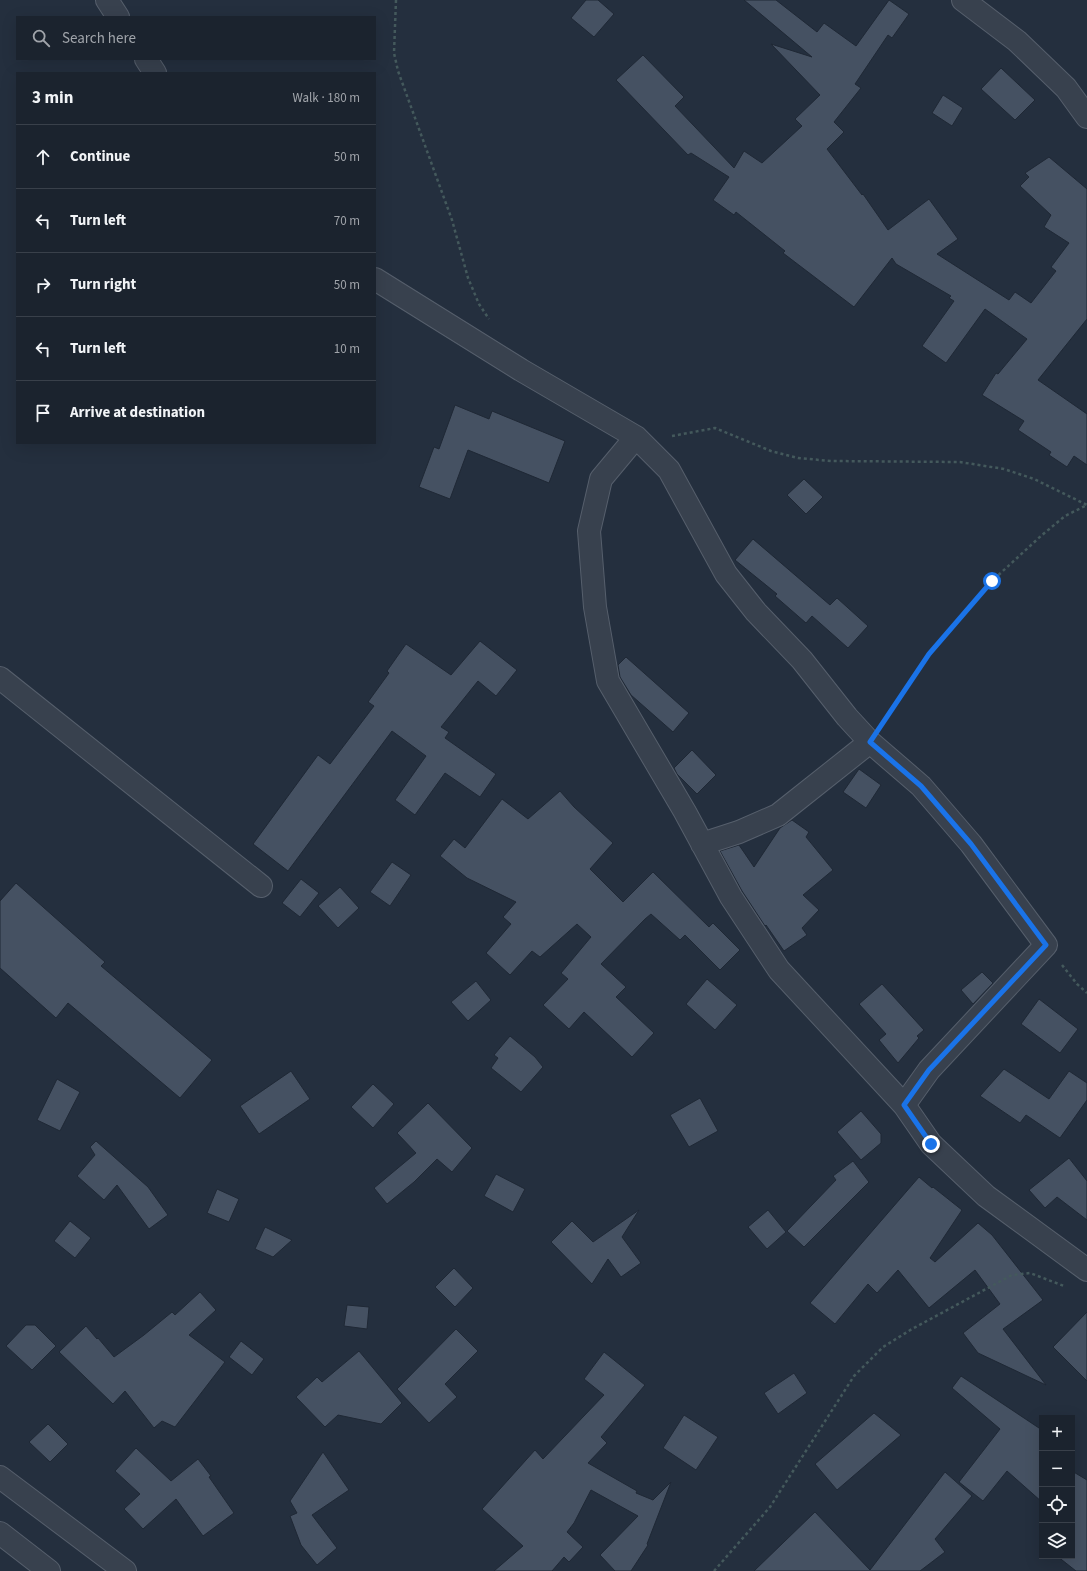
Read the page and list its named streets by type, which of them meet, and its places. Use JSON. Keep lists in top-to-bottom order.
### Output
{
  "page": {
    "search": "Search here",
    "heading": ["3 min", "Walk · 180 m"],
    "list": [
      ["Continue", "50 m"],
      ["Turn left", "70 m"],
      ["Turn right", "50 m"],
      ["Turn left", "10 m"],
      "Arrive at destination"
    ],
    "map_buttons": ["+", "−"]
  }
}
